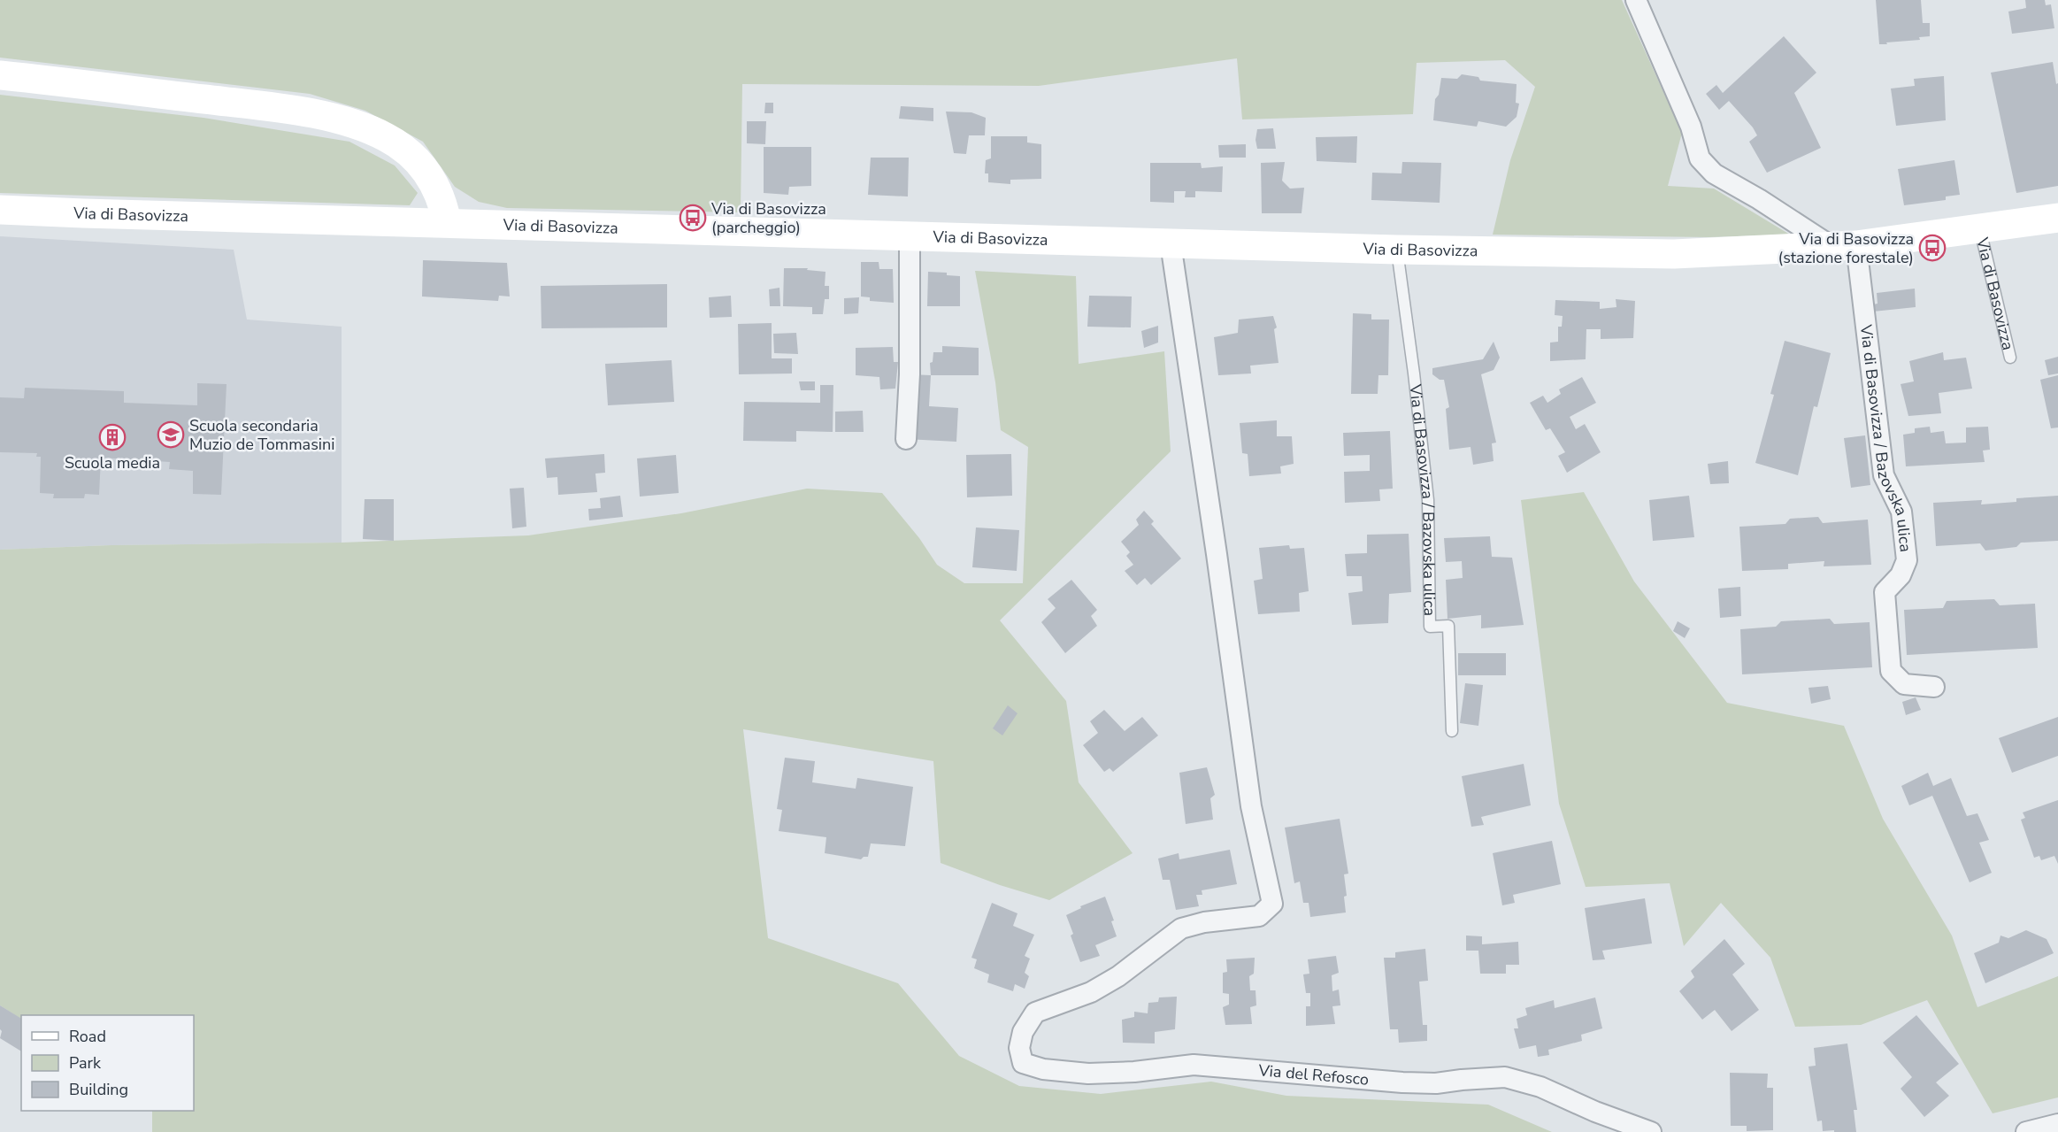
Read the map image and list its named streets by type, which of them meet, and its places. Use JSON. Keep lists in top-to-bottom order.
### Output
{
  "streets": {
    "main road": ["Via di Basovizza"],
    "street": ["Via di Basovizza / Bazovska ulica", "Via del Refosco"]
  },
  "crossings": [
    ["Via di Basovizza", "Via di Basovizza / Bazovska ulica"],
    ["Via di Basovizza", "Via del Refosco"]
  ],
  "places": {
    "bus stop": ["Via di Basovizza (parcheggio)", "Via di Basovizza (stazione forestale)"],
    "school or university": ["Scuola secondaria Muzio de Tommasini"],
    "building": ["Scuola media"]
  },
  "legend": ["Road", "Park", "Building"]
}
